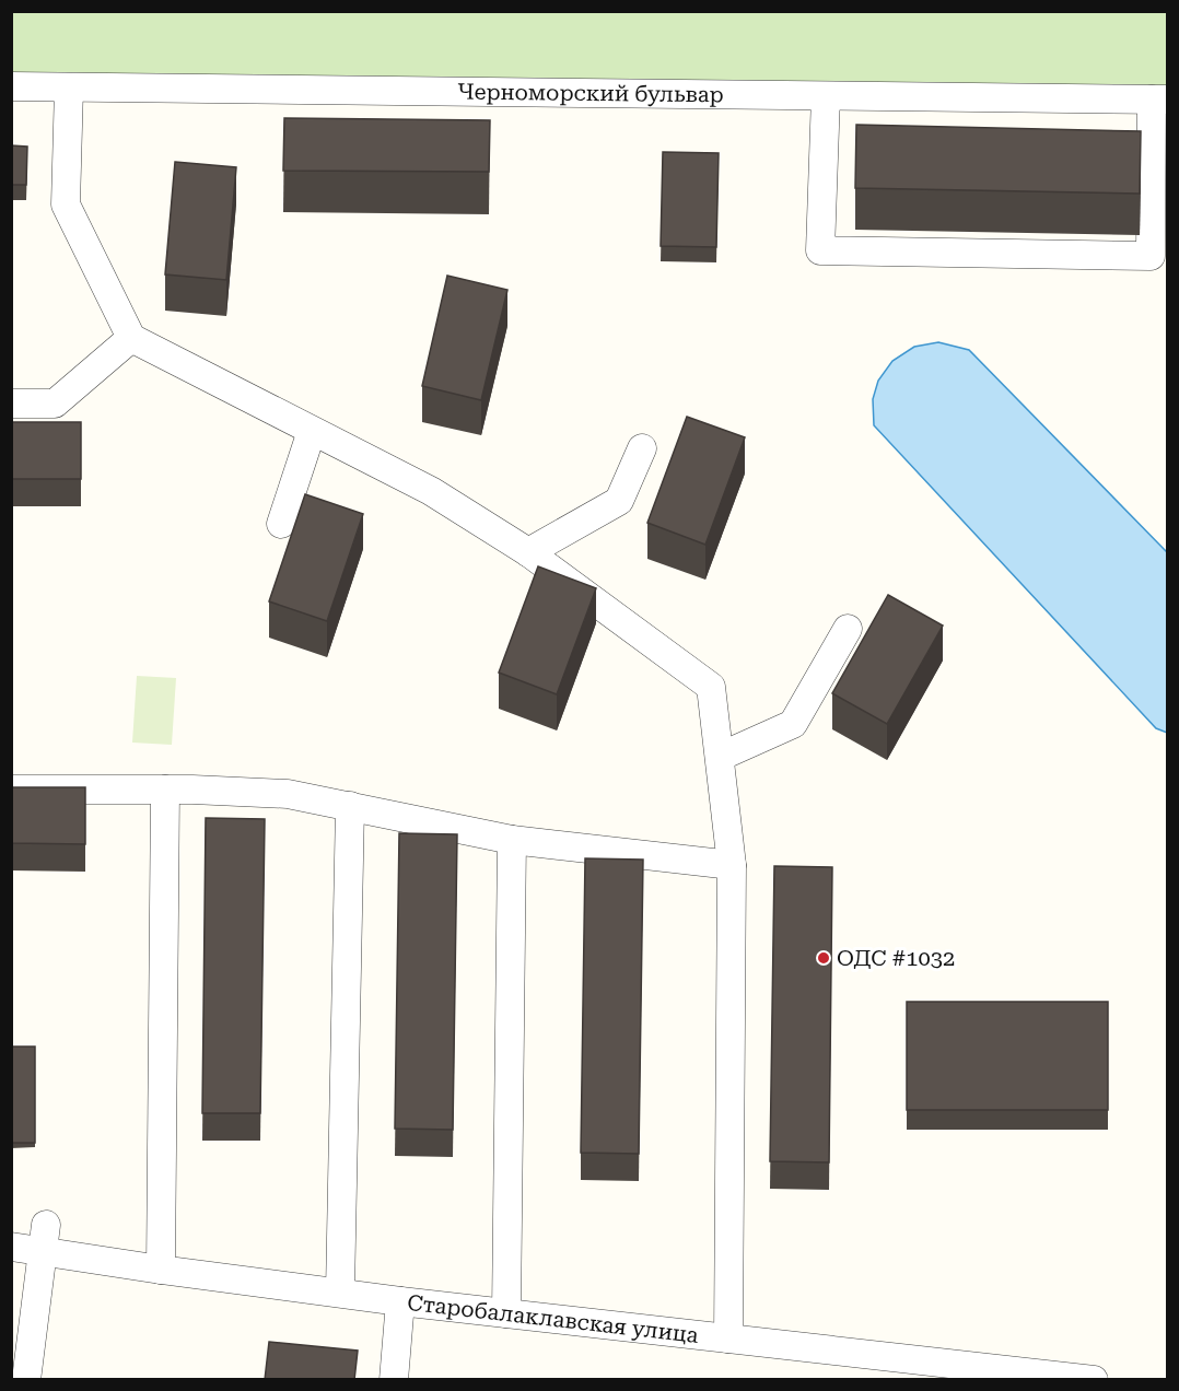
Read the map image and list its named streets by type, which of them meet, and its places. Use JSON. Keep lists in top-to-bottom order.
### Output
{
  "streets": {
    "street": ["Черноморский бульвар", "Старобалаклавская улица"]
  },
  "places": ["ОДС #1032"]
}
